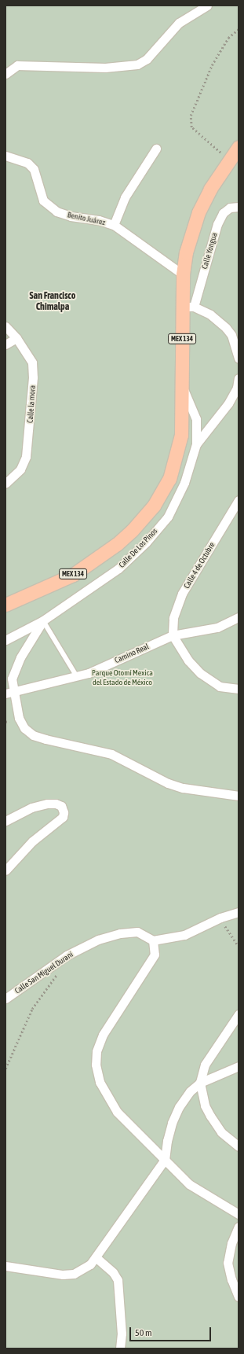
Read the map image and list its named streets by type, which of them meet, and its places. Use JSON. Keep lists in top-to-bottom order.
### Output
{
  "streets": {
    "main road": ["MEX 134"],
    "street": [
      "Benito Juárez",
      "Calle Yongua",
      "Calle la mora",
      "Calle De Los Pinos",
      "Calle 4 de Octubre",
      "Camino Real",
      "Calle San Miguel Durani"
    ]
  },
  "crossings": [
    ["Benito Juárez", "MEX 134"],
    ["Calle Yongua", "MEX 134"],
    ["MEX 134", "Calle De Los Pinos"],
    ["Calle 4 de Octubre", "Camino Real"]
  ],
  "districts": ["San Francisco Chimalpa"],
  "parks": ["Parque Otomí Mexica del Estado de México"],
  "scale_bar": "50 m"
}
